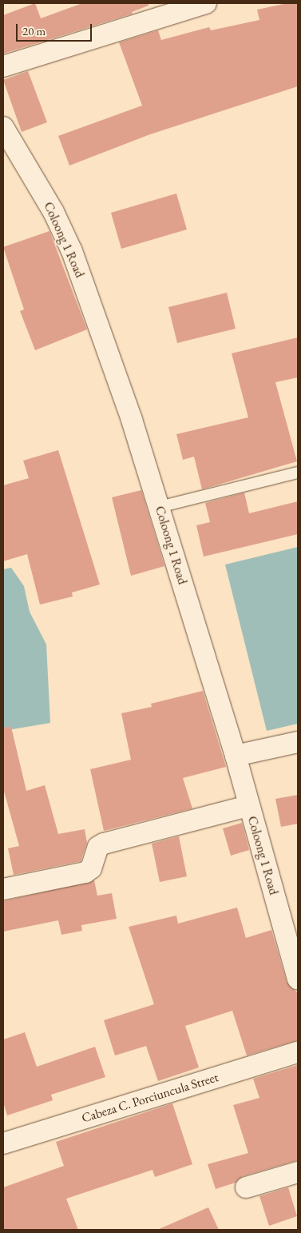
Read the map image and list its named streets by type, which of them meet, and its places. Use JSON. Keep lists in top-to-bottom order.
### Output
{
  "streets": {
    "street": ["Coloong 1 Road", "Cabeza C. Porciuncula Street"]
  },
  "scale_bar": "20 m"
}
